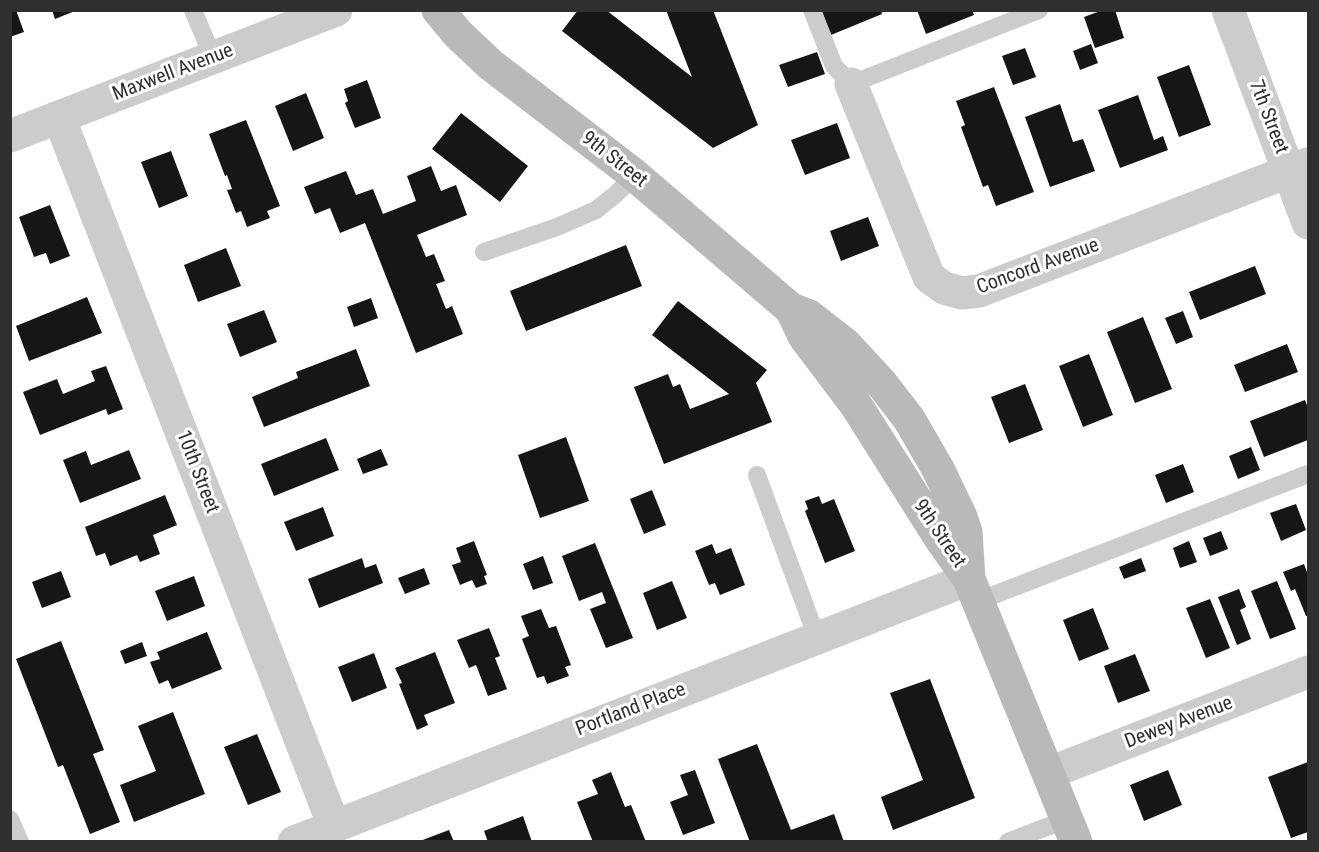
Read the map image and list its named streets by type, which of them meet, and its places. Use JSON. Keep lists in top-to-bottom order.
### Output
{
  "streets": {
    "street": [
      "Maxwell Avenue",
      "7th Street",
      "9th Street",
      "Concord Avenue",
      "10th Street",
      "Portland Place",
      "Dewey Avenue"
    ]
  },
  "crossings": [
    ["Maxwell Avenue", "10th Street"],
    ["7th Street", "Concord Avenue"],
    ["9th Street", "Portland Place"],
    ["9th Street", "Dewey Avenue"],
    ["10th Street", "Portland Place"]
  ]
}
